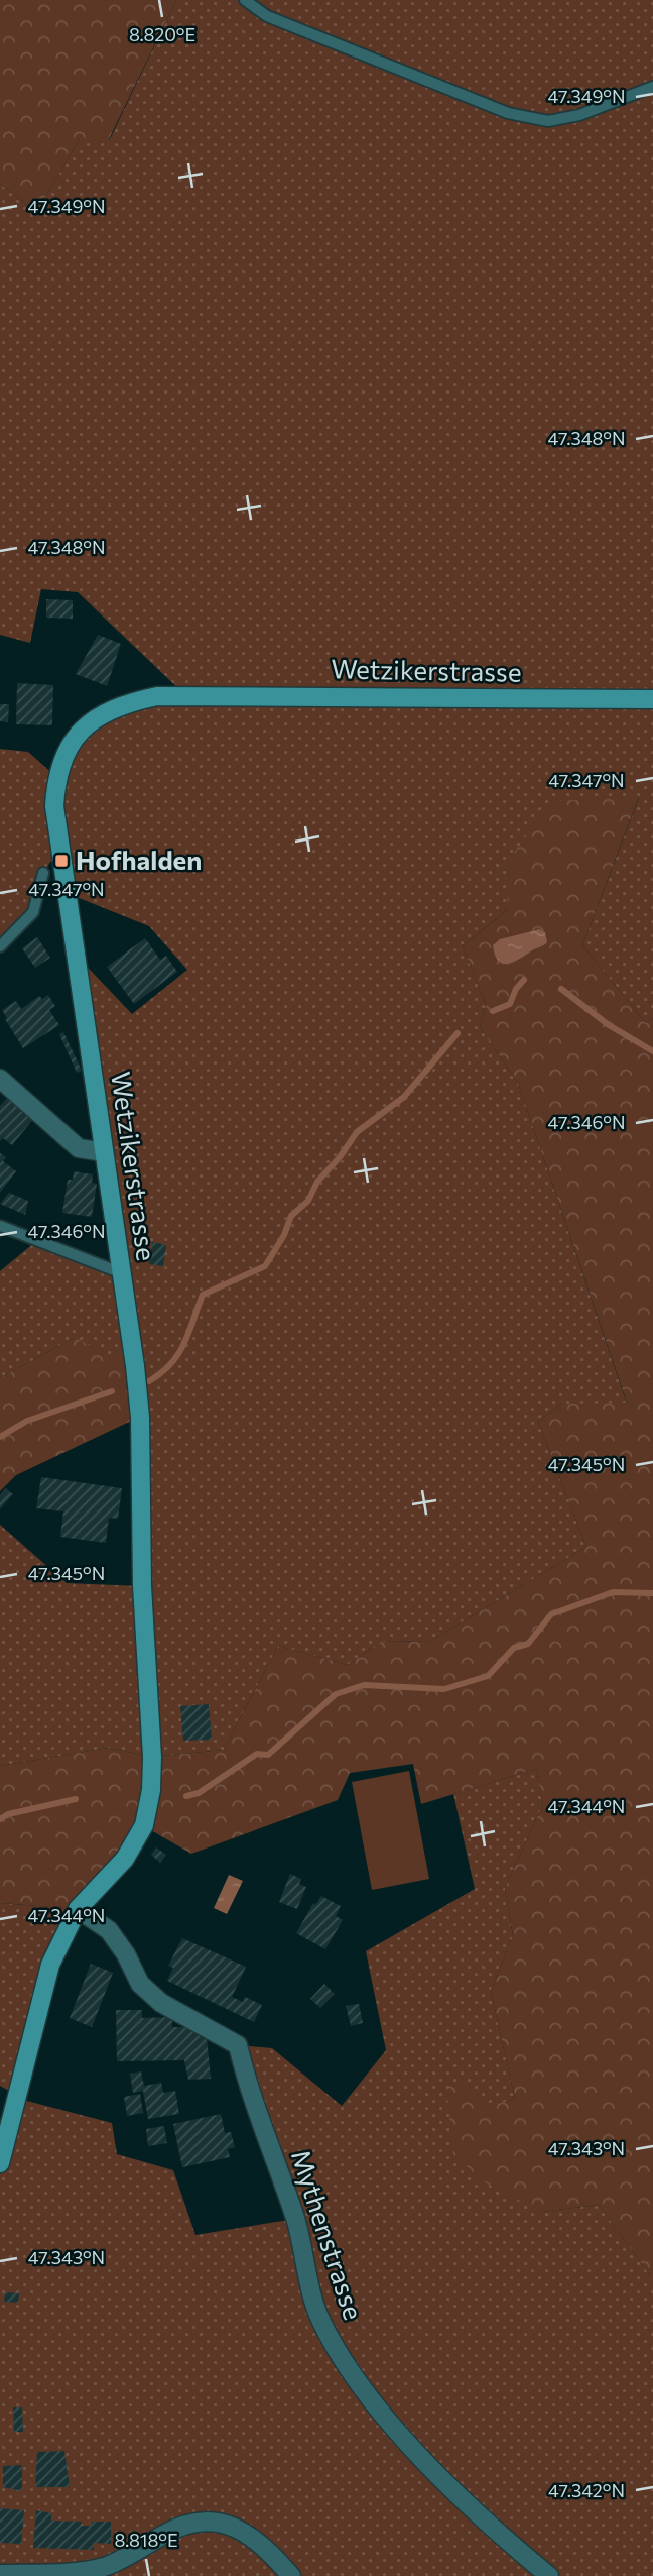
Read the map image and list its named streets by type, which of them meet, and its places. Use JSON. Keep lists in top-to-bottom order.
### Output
{
  "streets": {
    "street": ["Wetzikerstrasse", "Mythenstrasse"]
  },
  "crossings": [
    ["Wetzikerstrasse", "Mythenstrasse"]
  ],
  "places": {
    "transit": ["Hofhalden"]
  },
  "coordinates": [
    "8.820°E",
    "47.349°N",
    "47.348°N",
    "47.347°N",
    "47.346°N",
    "47.345°N",
    "47.344°N",
    "47.343°N",
    "47.342°N",
    "8.818°E"
  ]
}
